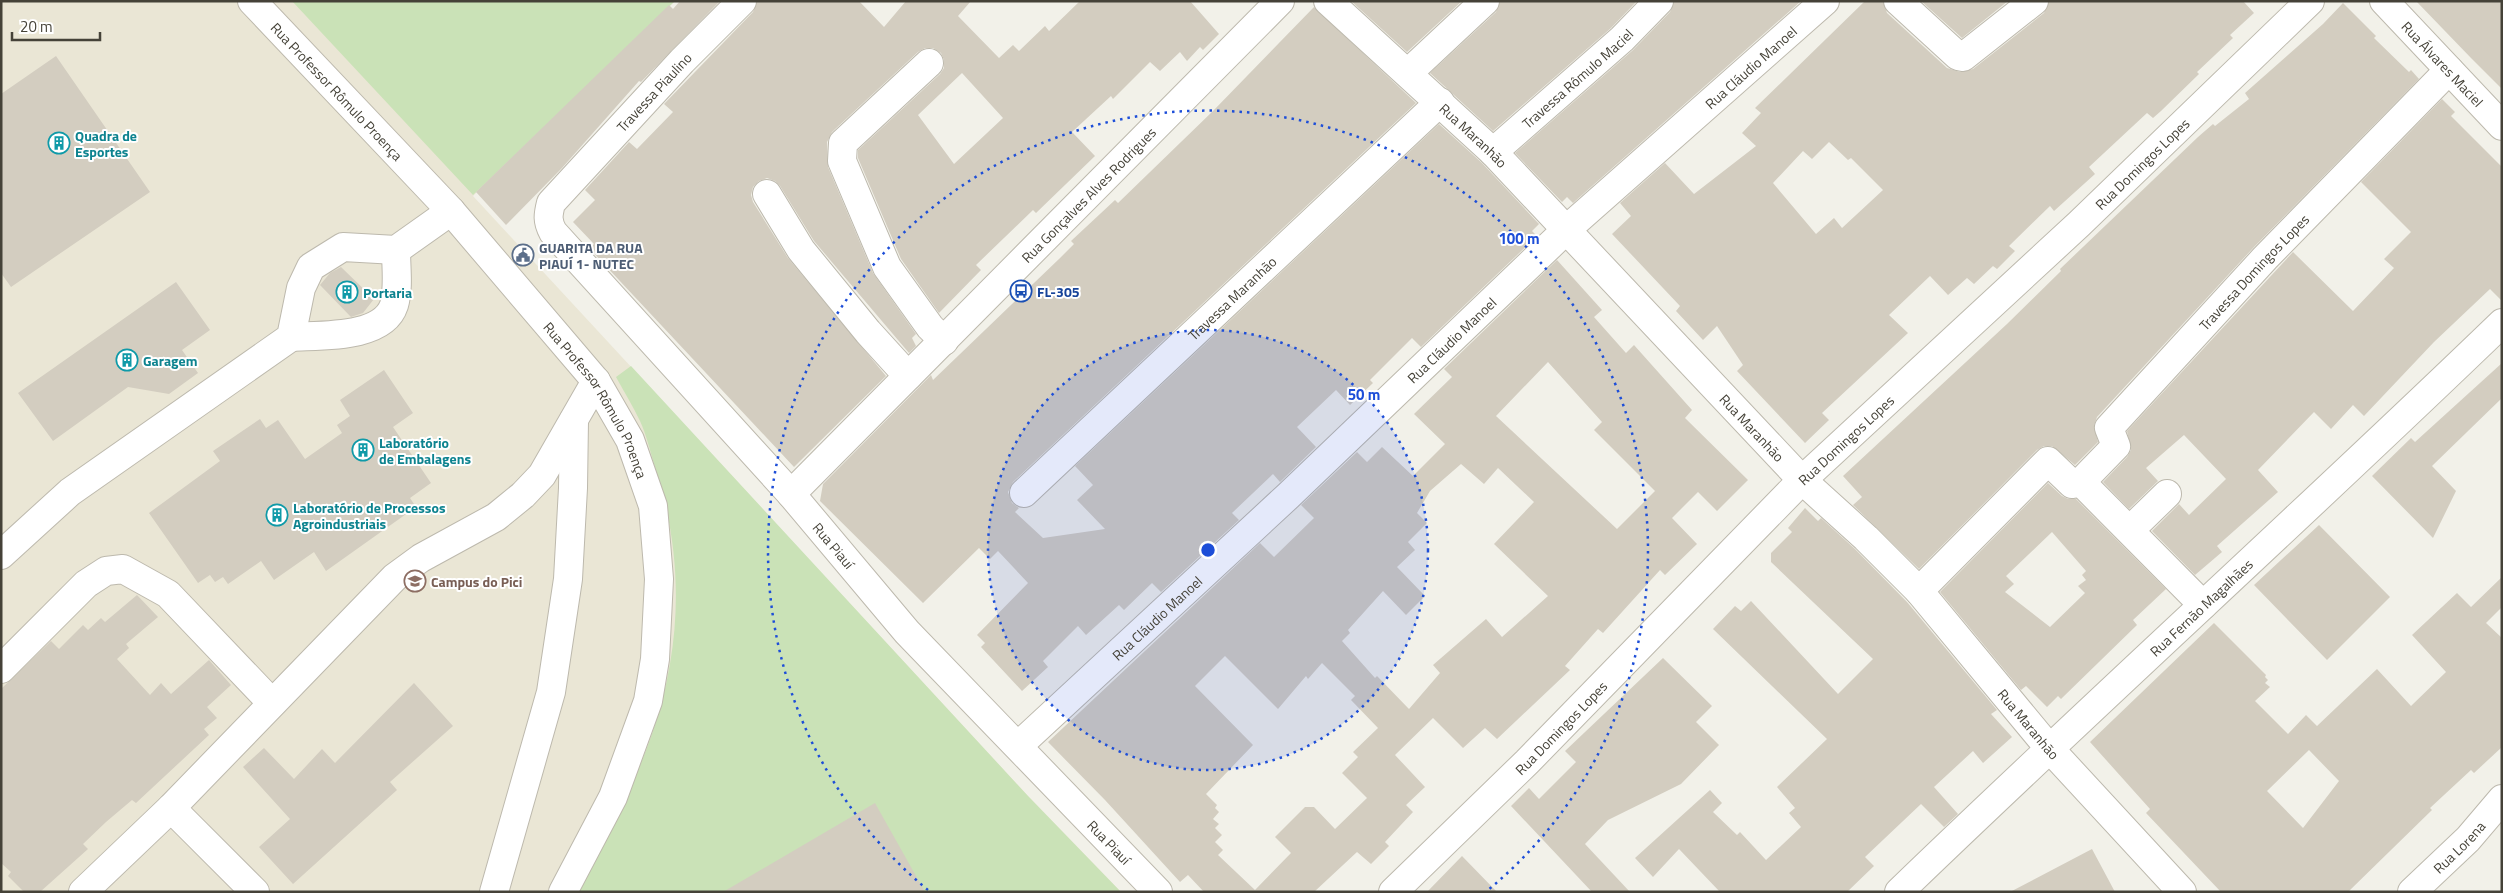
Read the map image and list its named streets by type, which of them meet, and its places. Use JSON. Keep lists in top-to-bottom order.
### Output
{
  "streets": {
    "street": [
      "Rua Álvares Maciel",
      "Rua Cláudio Manoel",
      "Travessa Rômulo Maciel",
      "Rua Professor Rômulo Proença",
      "Travessa Piaulino",
      "Rua Maranhão",
      "Rua Domingos Lopes",
      "Rua Gonçalves Alves Rodrigues",
      "Travessa Domingos Lopes",
      "Travessa Maranhão",
      "Rua Piauí",
      "Rua Fernão Magalhães",
      "Rua Lorena"
    ]
  },
  "crossings": [
    ["Rua Álvares Maciel", "Travessa Domingos Lopes"],
    ["Rua Cláudio Manoel", "Rua Maranhão"],
    ["Rua Cláudio Manoel", "Rua Piauí"],
    ["Travessa Rômulo Maciel", "Rua Maranhão"],
    ["Travessa Piaulino", "Rua Piauí"],
    ["Rua Maranhão", "Rua Domingos Lopes"],
    ["Rua Maranhão", "Travessa Maranhão"],
    ["Rua Maranhão", "Rua Fernão Magalhães"],
    ["Rua Gonçalves Alves Rodrigues", "Rua Piauí"]
  ],
  "places": {
    "building": [
      "Quadra de Esportes",
      "Portaria",
      "Garagem",
      "Laboratório de Embalagens",
      "Laboratório de Processos Agroindustriais"
    ],
    "public building": ["GUARITA DA RUA PIAUÍ 1- NUTEC"],
    "bus stop": ["FL-305"],
    "school or university": ["Campus do Pici"]
  },
  "scale_bar": "20 m",
  "rings": ["100 m", "50 m"]
}
